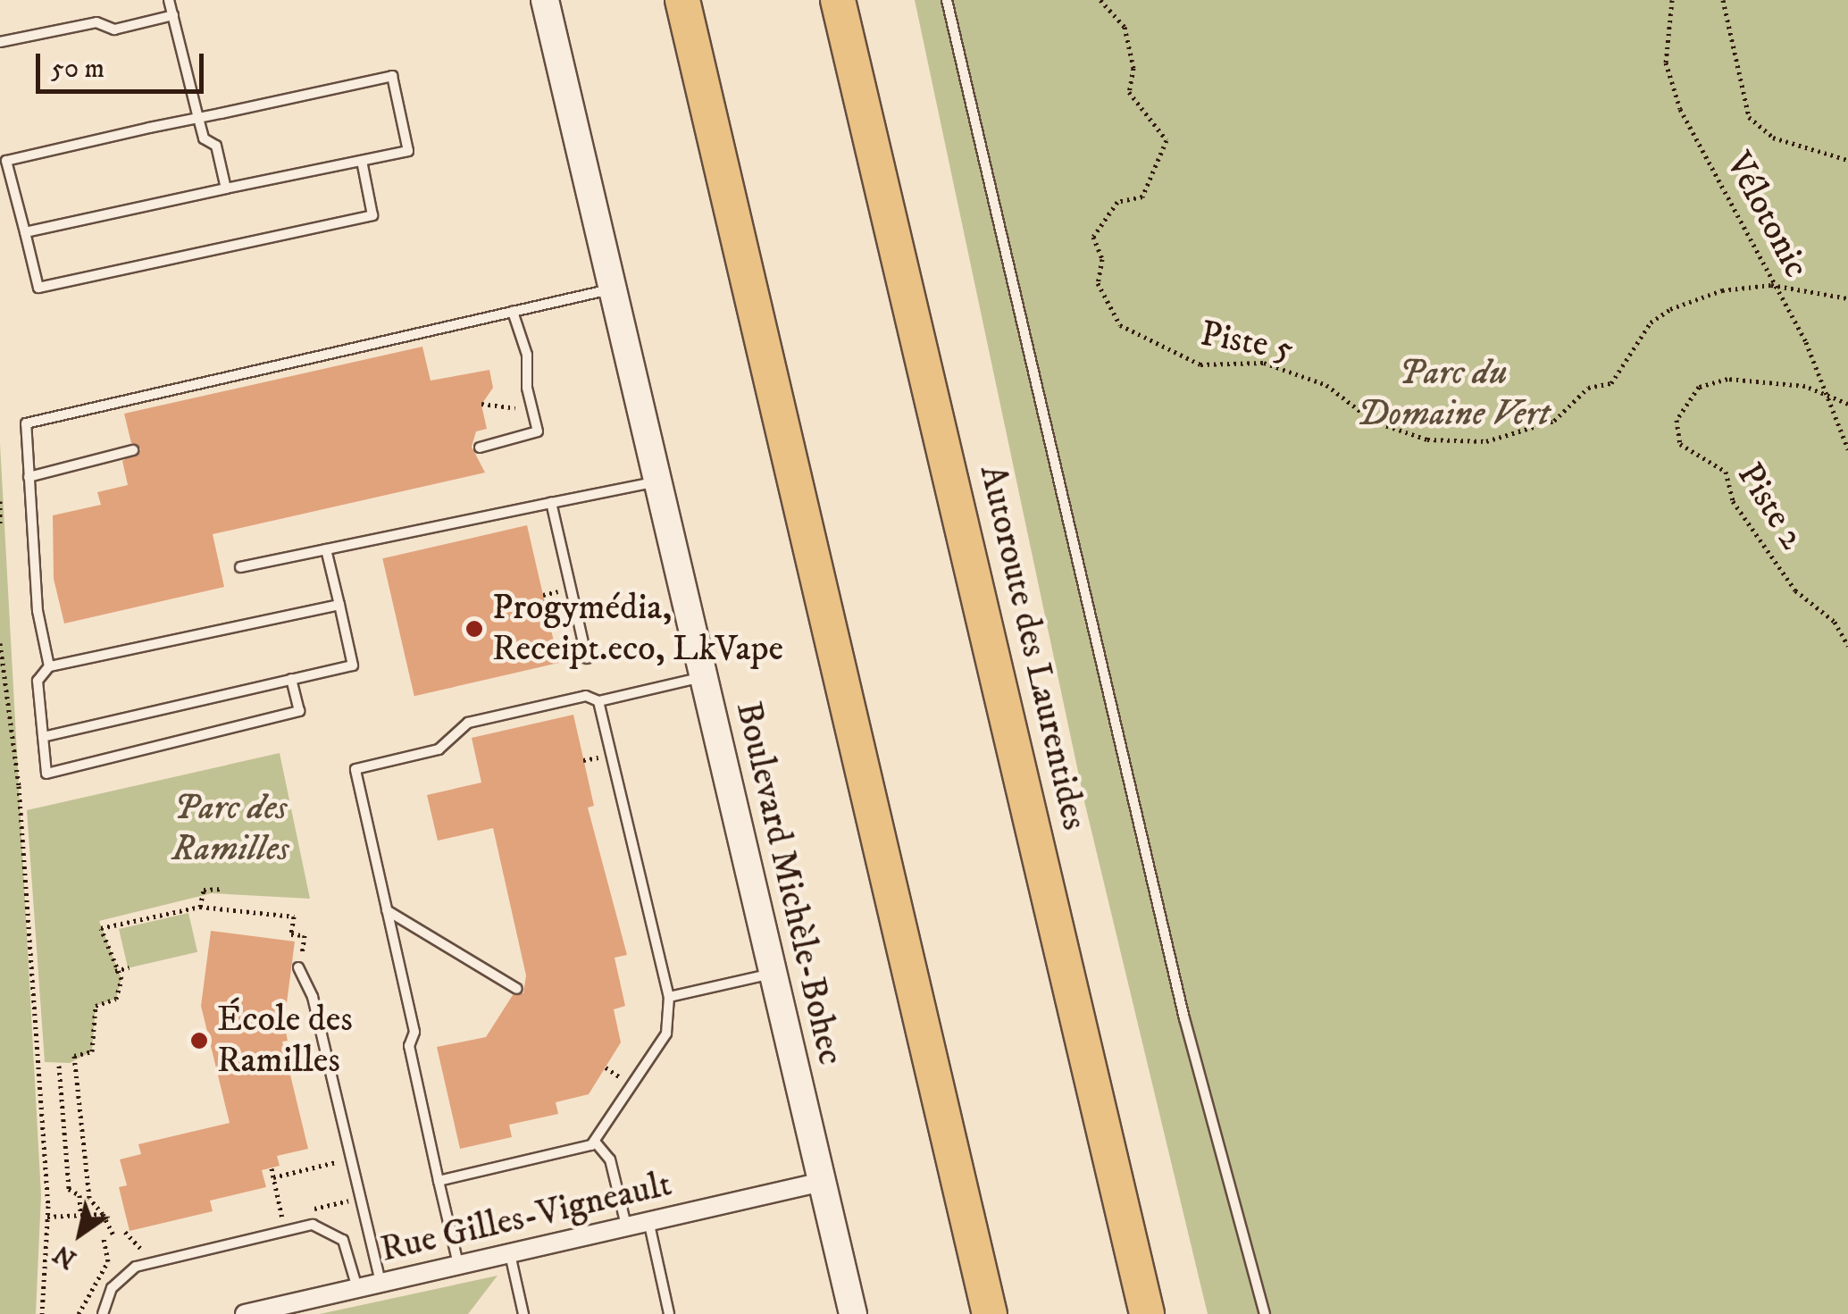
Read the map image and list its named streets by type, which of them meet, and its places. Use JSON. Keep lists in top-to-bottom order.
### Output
{
  "streets": {
    "highway": ["Autoroute des Laurentides"],
    "street": ["Boulevard Michèle-Bohec", "Rue Gilles-Vigneault"],
    "path": ["Vélotonic", "Piste 5", "Piste 2"]
  },
  "crossings": [
    ["Vélotonic", "Piste 5"],
    ["Vélotonic", "Piste 2"],
    ["Boulevard Michèle-Bohec", "Rue Gilles-Vigneault"]
  ],
  "parks": ["Parc du Domaine Vert", "Parc des Ramilles"],
  "places": ["Progymédia, Receipt.eco, LkVape", "École des Ramilles"],
  "scale_bar": "50 m",
  "north": "bottom left"
}
